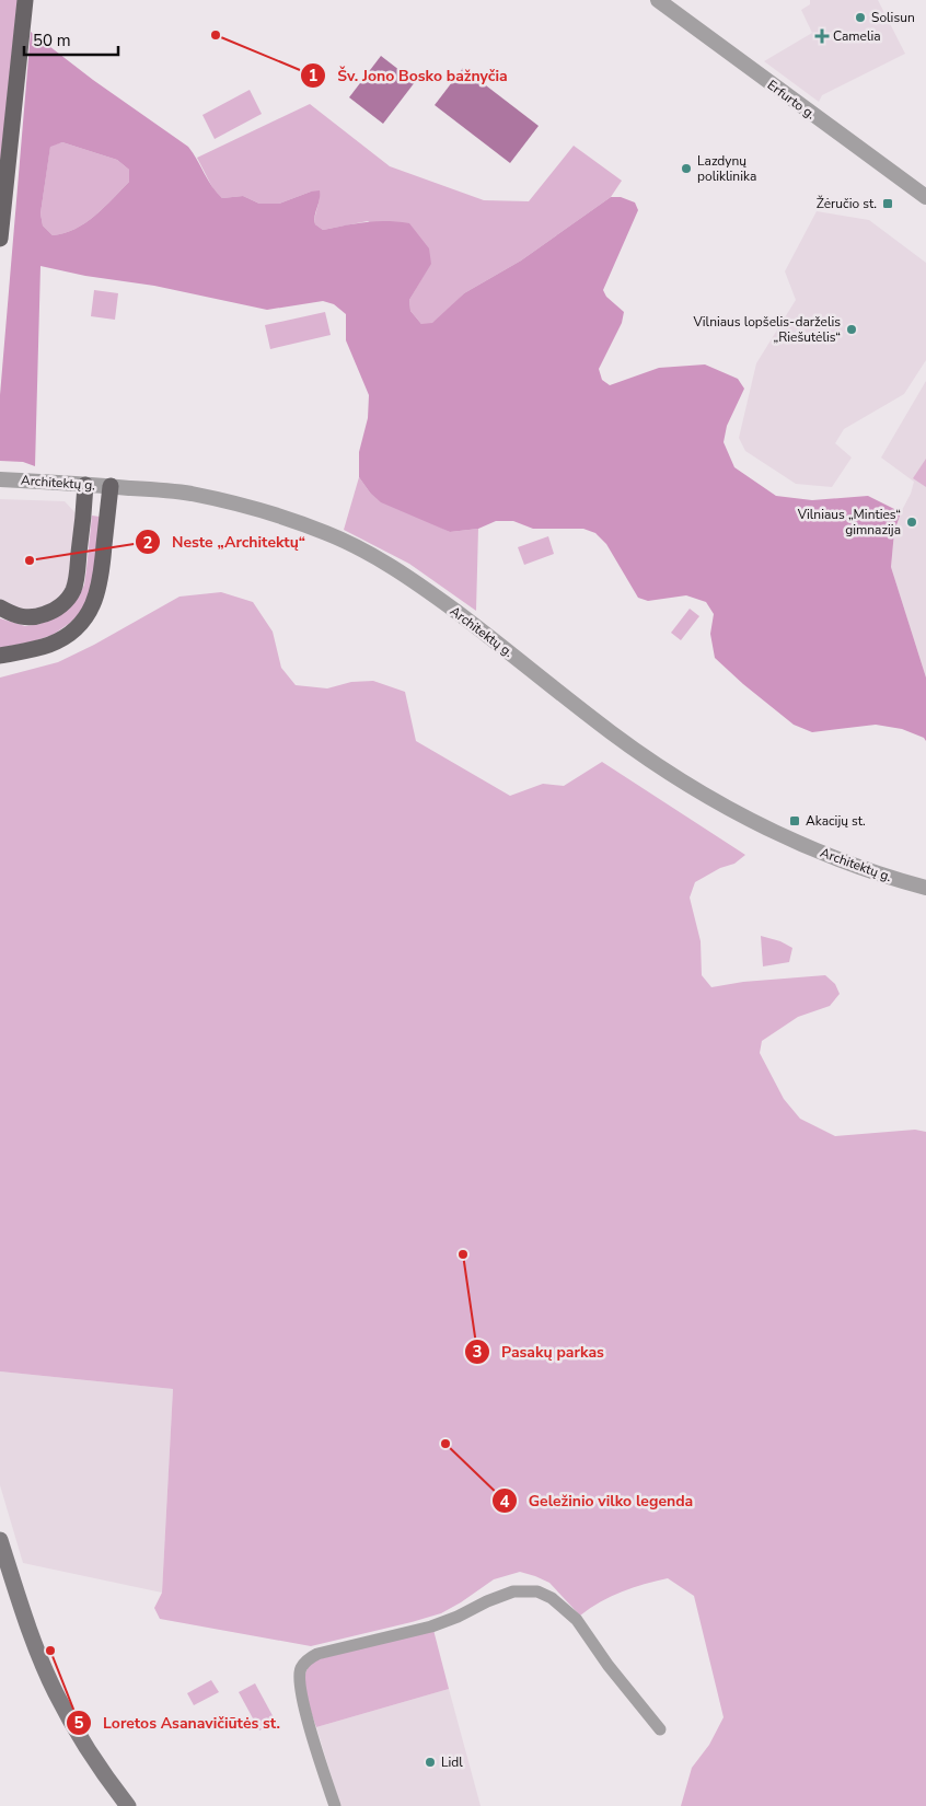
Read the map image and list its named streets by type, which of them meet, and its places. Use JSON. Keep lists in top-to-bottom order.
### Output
{
  "streets": {
    "street": ["Erfurto g.", "Architektų g."]
  },
  "places": {
    "other": [
      "Solisun",
      "Šv. Jono Bosko bažnyčia",
      "Lazdynų poliklinika",
      "Vilniaus lopšelis-darželis „Riešutėlis“",
      "Vilniaus „Minties“ gimnazija",
      "Neste „Architektų“",
      "Pasakų parkas",
      "Geležinio vilko legenda",
      "Loretos Asanavičiūtės st.",
      "Lidl"
    ],
    "health": ["Camelia"],
    "transit": ["Žėručio st.", "Akacijų st."]
  },
  "scale_bar": "50 m"
}
